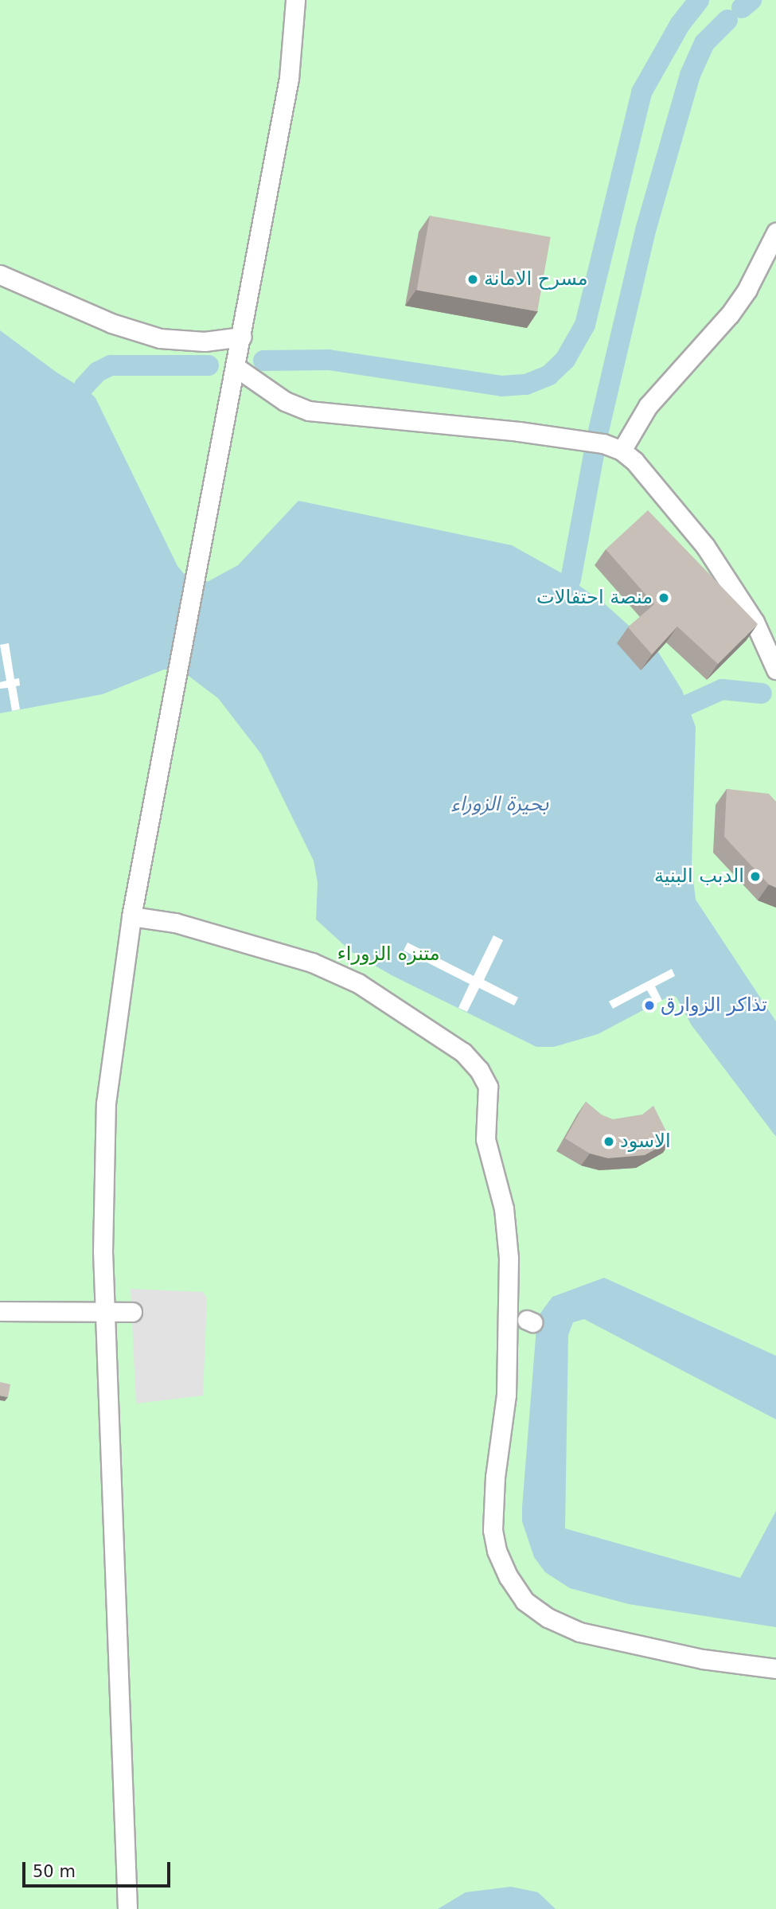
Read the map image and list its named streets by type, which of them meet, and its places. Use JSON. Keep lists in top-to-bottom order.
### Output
{
  "water": ["بحيرة الزوراء"],
  "parks": ["متنزه الزوراء"],
  "places": [
    "مسرح الامانة",
    "منصة احتفالات",
    "الدبب البنية",
    "تذاكر الزوارق",
    "الاسود"
  ],
  "scale_bar": "50 m"
}
